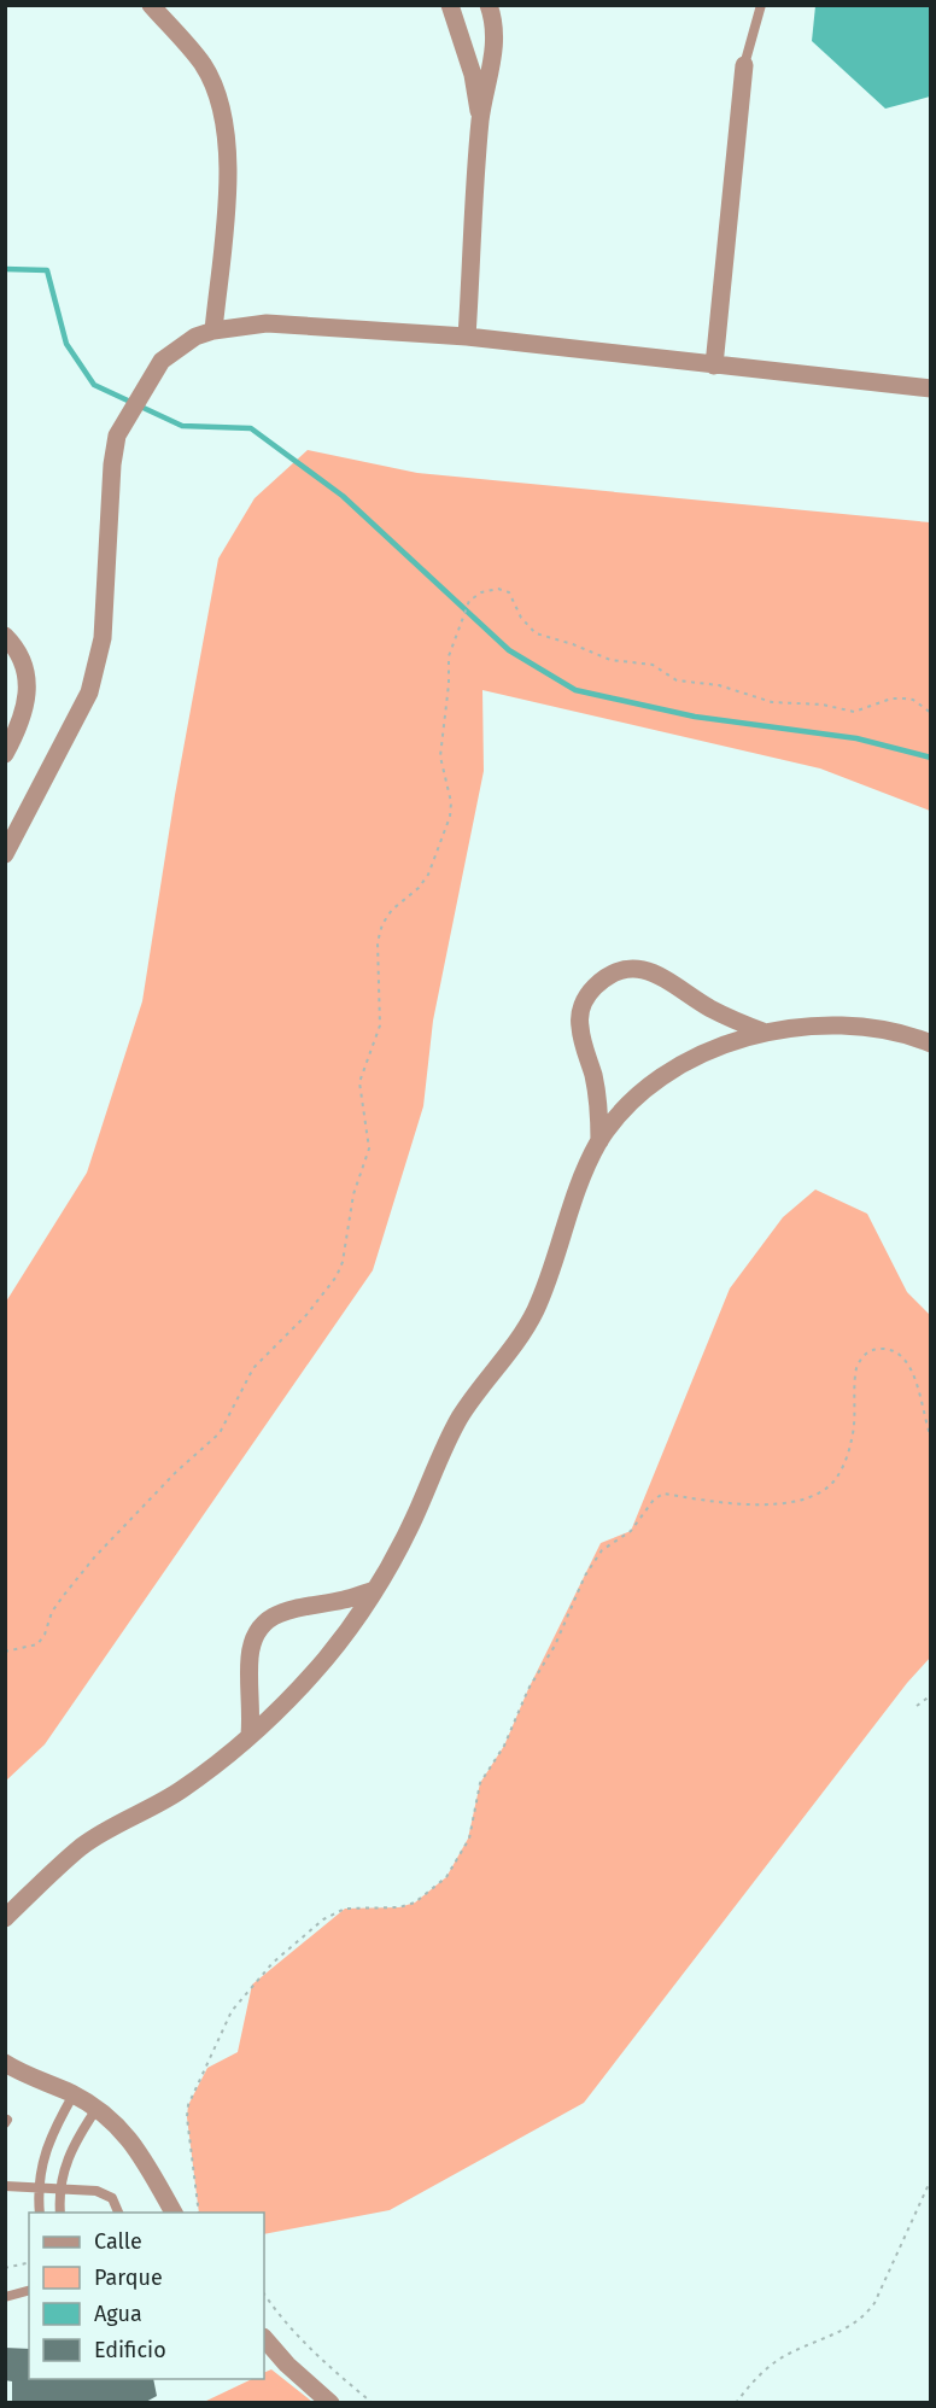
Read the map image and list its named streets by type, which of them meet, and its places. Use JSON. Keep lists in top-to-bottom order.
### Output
{
  "legend": [
    "Calle",
    "Parque",
    "Agua",
    "Edificio"
  ]
}
